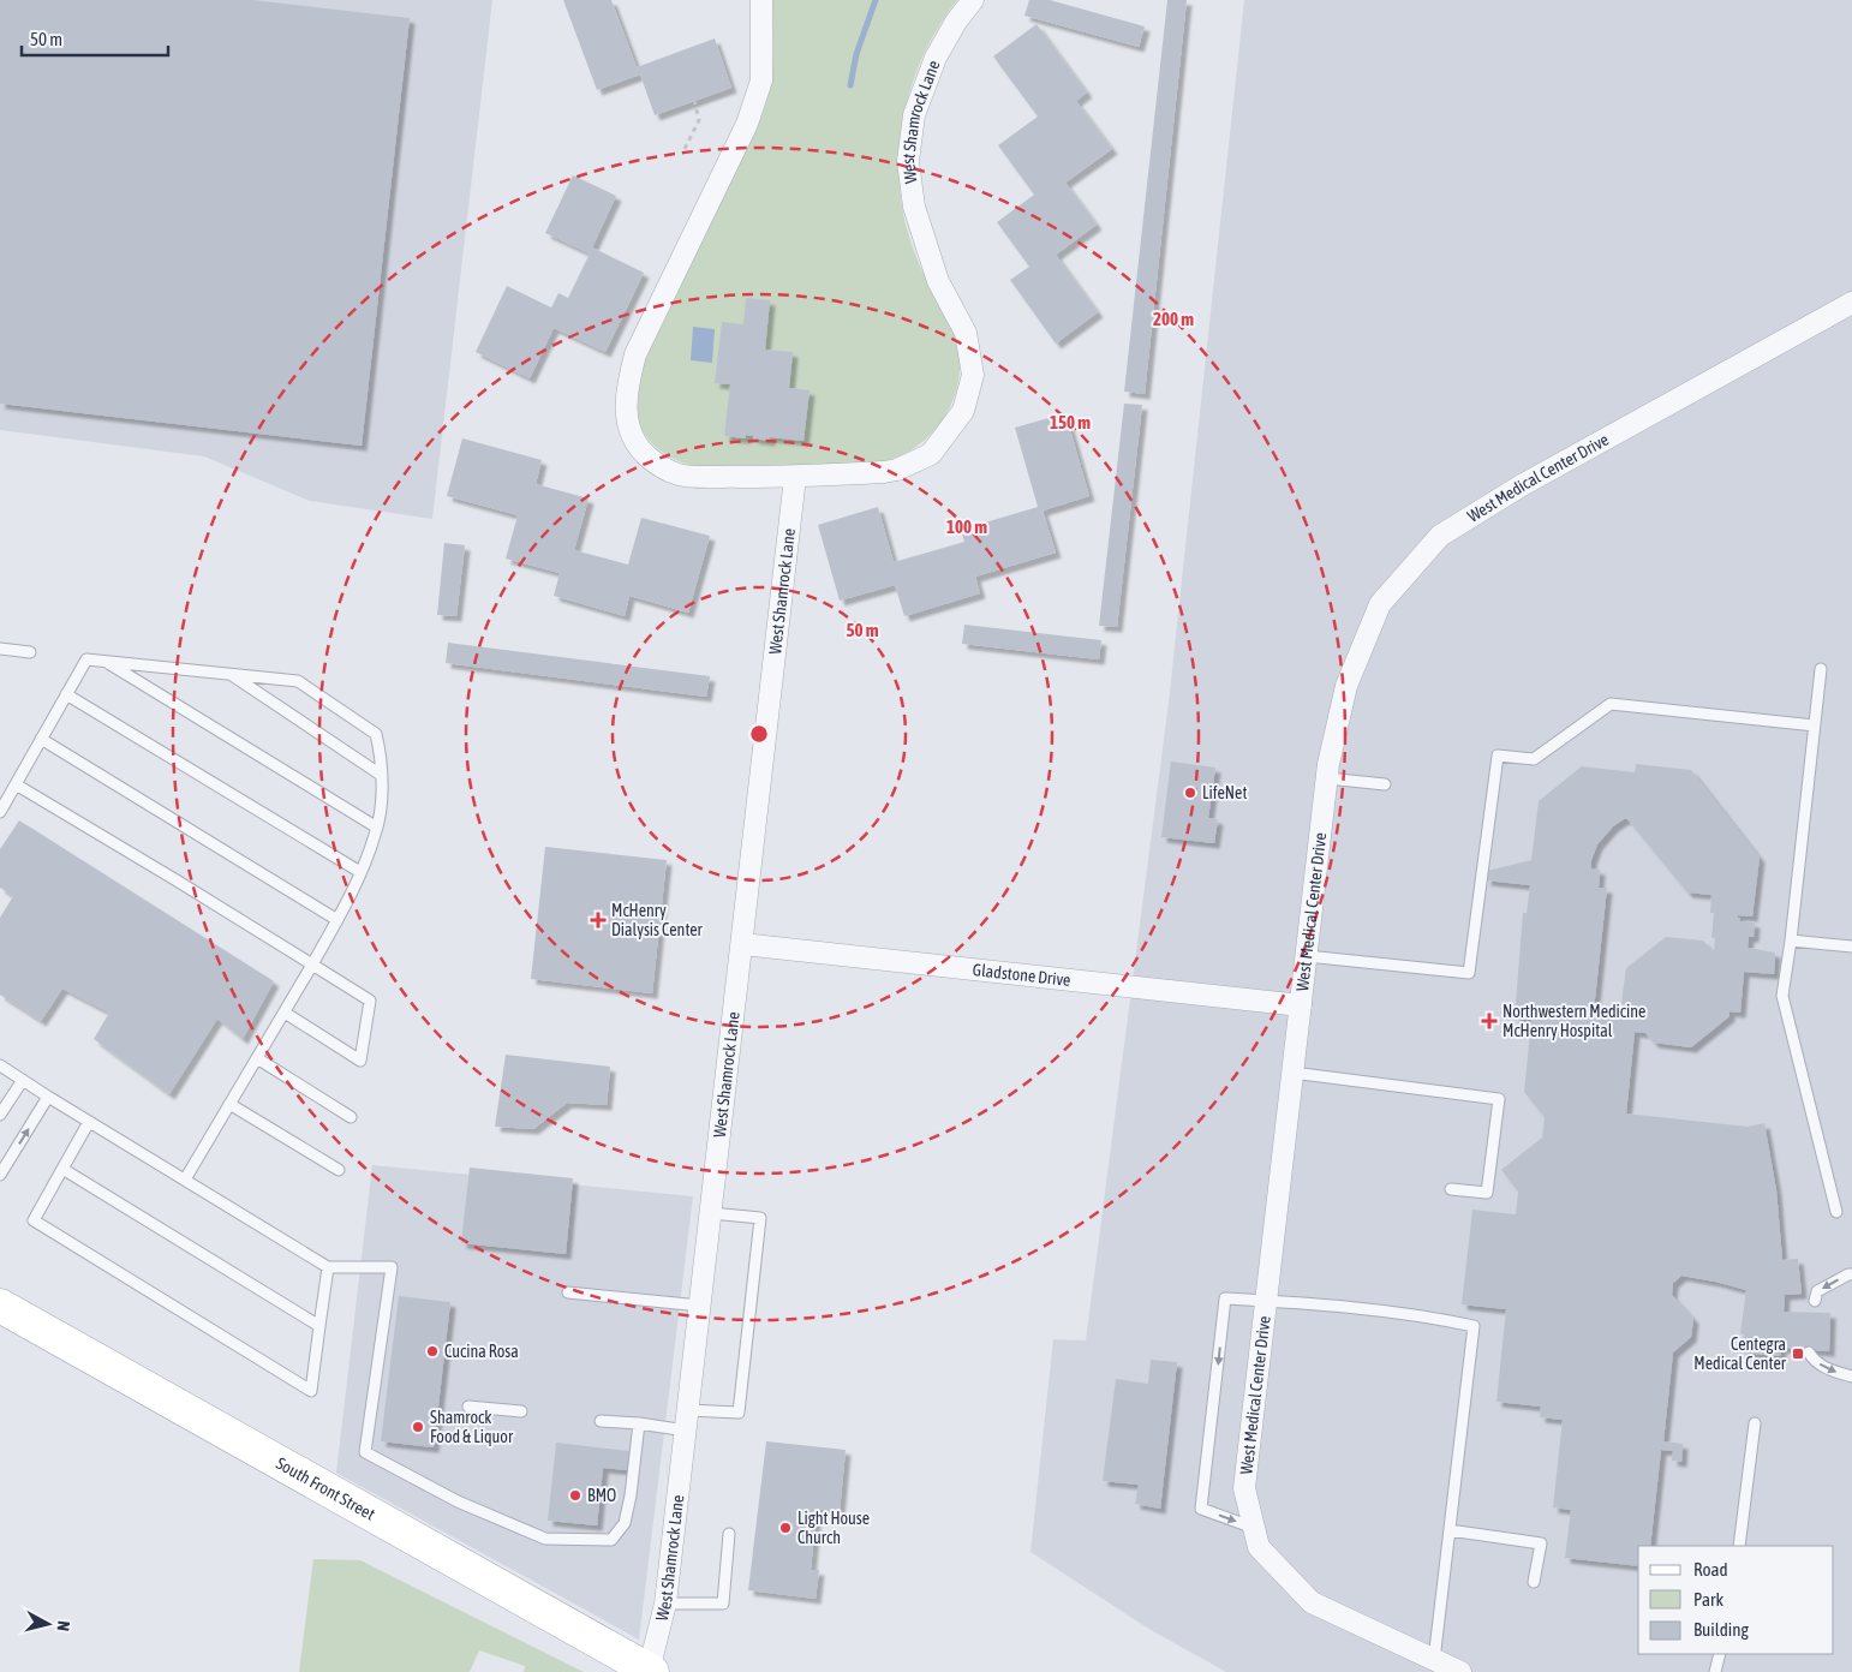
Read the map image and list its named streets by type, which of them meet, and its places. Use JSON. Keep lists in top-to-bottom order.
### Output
{
  "streets": {
    "main road": ["South Front Street"],
    "street": ["West Shamrock Lane", "West Medical Center Drive", "Gladstone Drive"]
  },
  "crossings": [
    ["West Shamrock Lane", "Gladstone Drive"],
    ["West Shamrock Lane", "South Front Street"],
    ["West Medical Center Drive", "Gladstone Drive"]
  ],
  "places": {
    "other": [
      "LifeNet",
      "Cucina Rosa",
      "Shamrock Food & Liquor",
      "BMO",
      "Light House Church"
    ],
    "health": ["McHenry Dialysis Center", "Northwestern Medicine McHenry Hospital"],
    "transit": ["Centegra Medical Center"]
  },
  "legend": ["Road", "Park", "Building"],
  "scale_bar": "50 m",
  "north": "right",
  "rings": [
    "200 m",
    "150 m",
    "100 m",
    "50 m"
  ]
}
